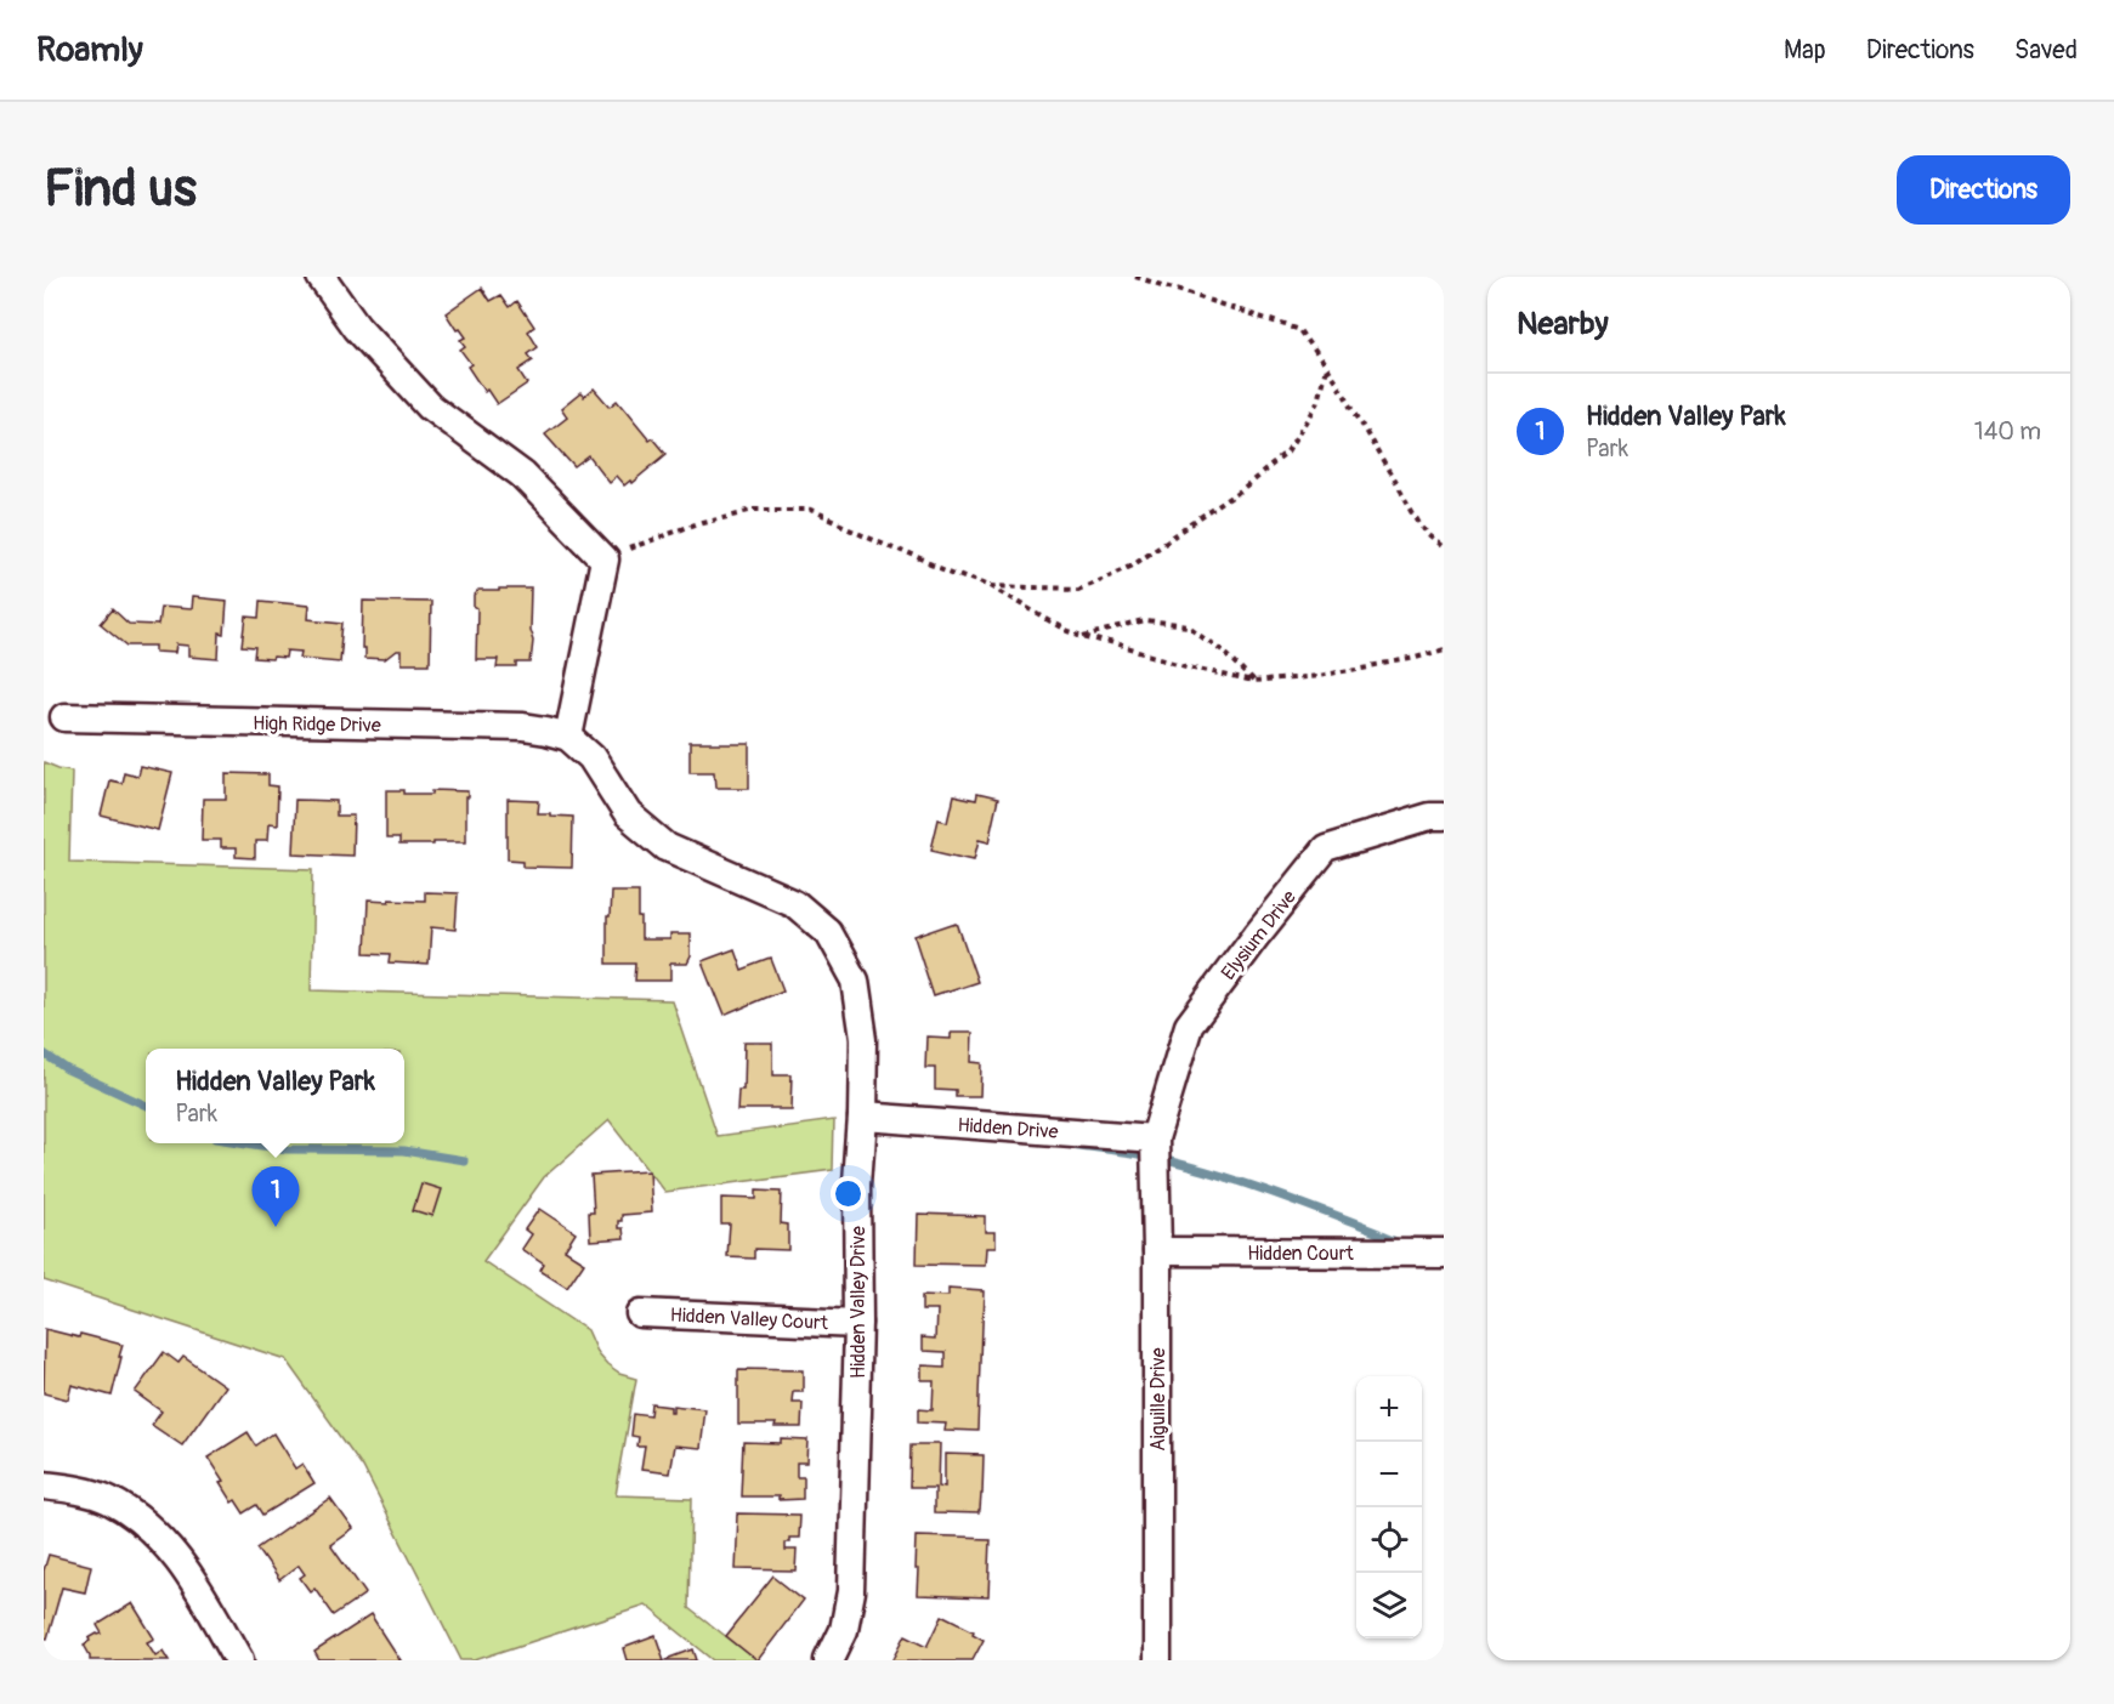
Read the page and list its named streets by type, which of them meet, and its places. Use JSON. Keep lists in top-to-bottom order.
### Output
{
  "streets": {
    "street": [
      "High Ridge Drive",
      "Elysium Drive",
      "Hidden Drive",
      "Hidden Court",
      "Hidden Valley Drive",
      "Hidden Valley Court",
      "Aiguille Drive"
    ]
  },
  "crossings": [
    ["High Ridge Drive", "Hidden Valley Drive"],
    ["Elysium Drive", "Hidden Drive"],
    ["Elysium Drive", "Aiguille Drive"],
    ["Hidden Drive", "Hidden Valley Drive"],
    ["Hidden Drive", "Aiguille Drive"],
    ["Hidden Court", "Aiguille Drive"],
    ["Hidden Valley Drive", "Hidden Valley Court"]
  ],
  "page": {
    "header": "Roamly",
    "nav": ["Map", "Directions", "Saved"],
    "buttons": "Directions",
    "title": "Find us",
    "heading": "Nearby",
    "list": [
      {
        "mark": "1",
        "name": "Hidden Valley Park",
        "note": "Park",
        "value": "140 m"
      }
    ],
    "popup": ["Hidden Valley Park", "Park"],
    "pins": "1",
    "map_buttons": ["+", "−"]
  }
}
